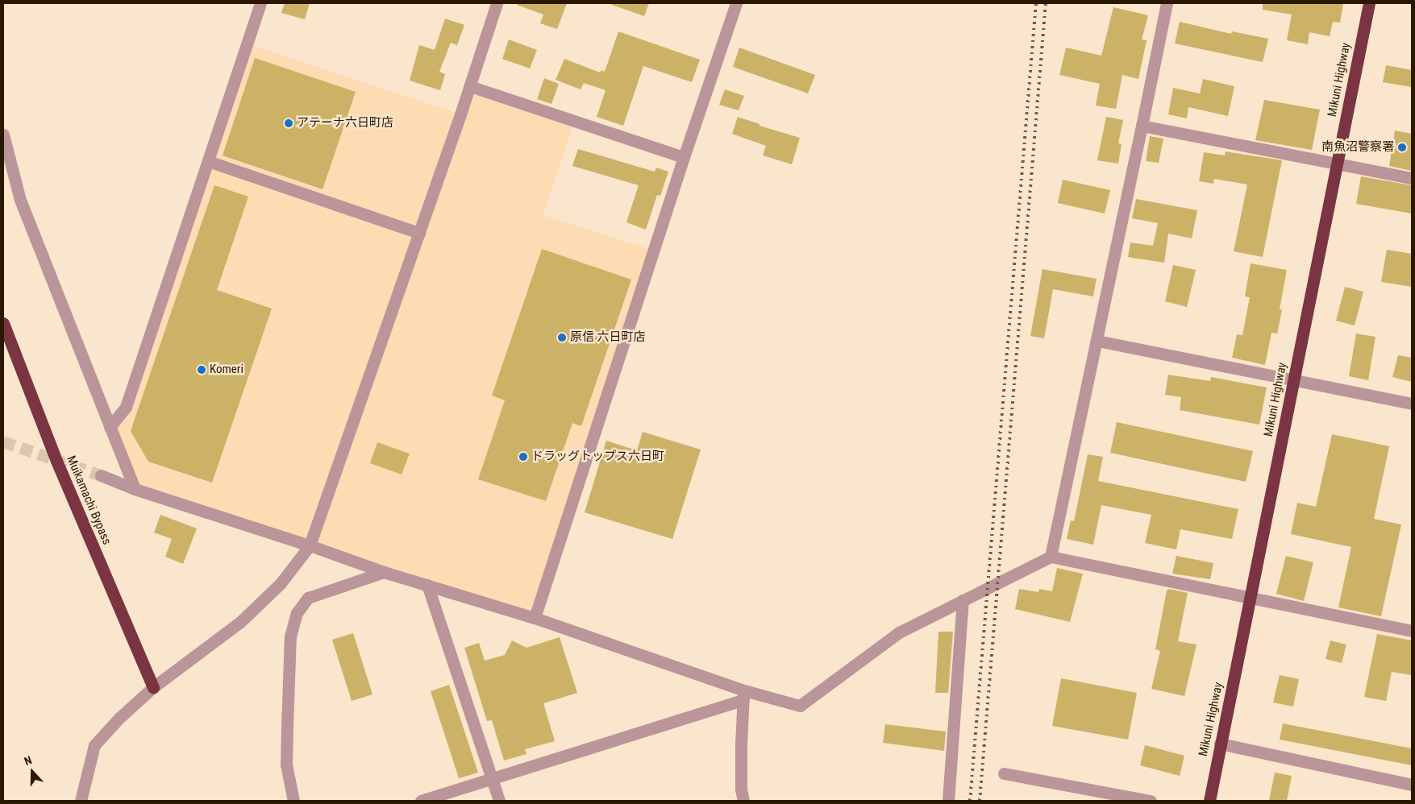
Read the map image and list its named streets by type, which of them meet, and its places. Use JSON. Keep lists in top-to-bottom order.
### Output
{
  "streets": {
    "highway": ["Mikuni Highway", "Muikamachi Bypass"]
  },
  "places": [
    "アテーナ六日町店",
    "南魚沼警察署",
    "原信 六日町店",
    "Komeri",
    "ドラッグトップス六日町"
  ],
  "north": "top"
}
